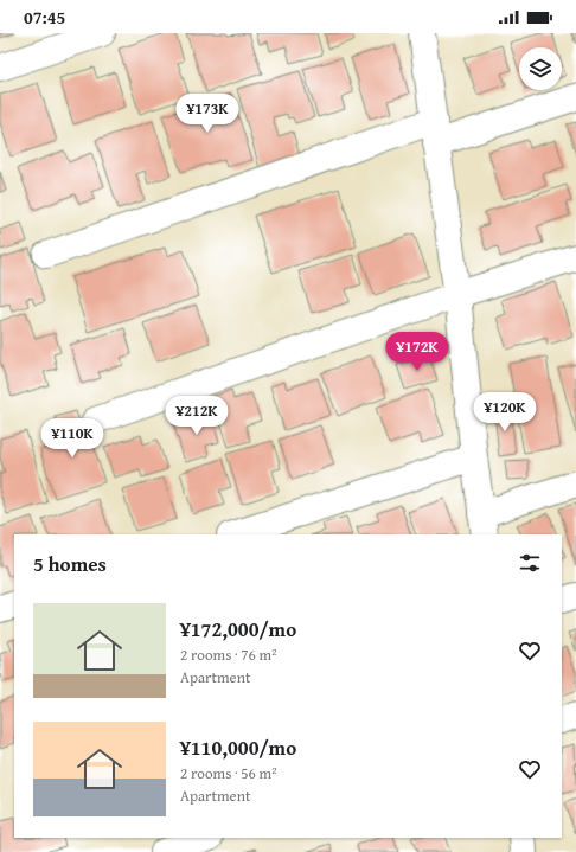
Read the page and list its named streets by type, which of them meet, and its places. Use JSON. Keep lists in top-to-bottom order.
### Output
{
  "page": {
    "status": "07:45",
    "price": [
      "¥173K",
      "¥172K",
      "¥120K",
      "¥212K",
      "¥110K"
    ],
    "heading": "5 homes",
    "list": [
      {
        "name": "¥172,000/mo",
        "note": "2 rooms · 76 m² · Apartment"
      },
      {
        "name": "¥110,000/mo",
        "note": "2 rooms · 56 m² · Apartment"
      }
    ]
  }
}
